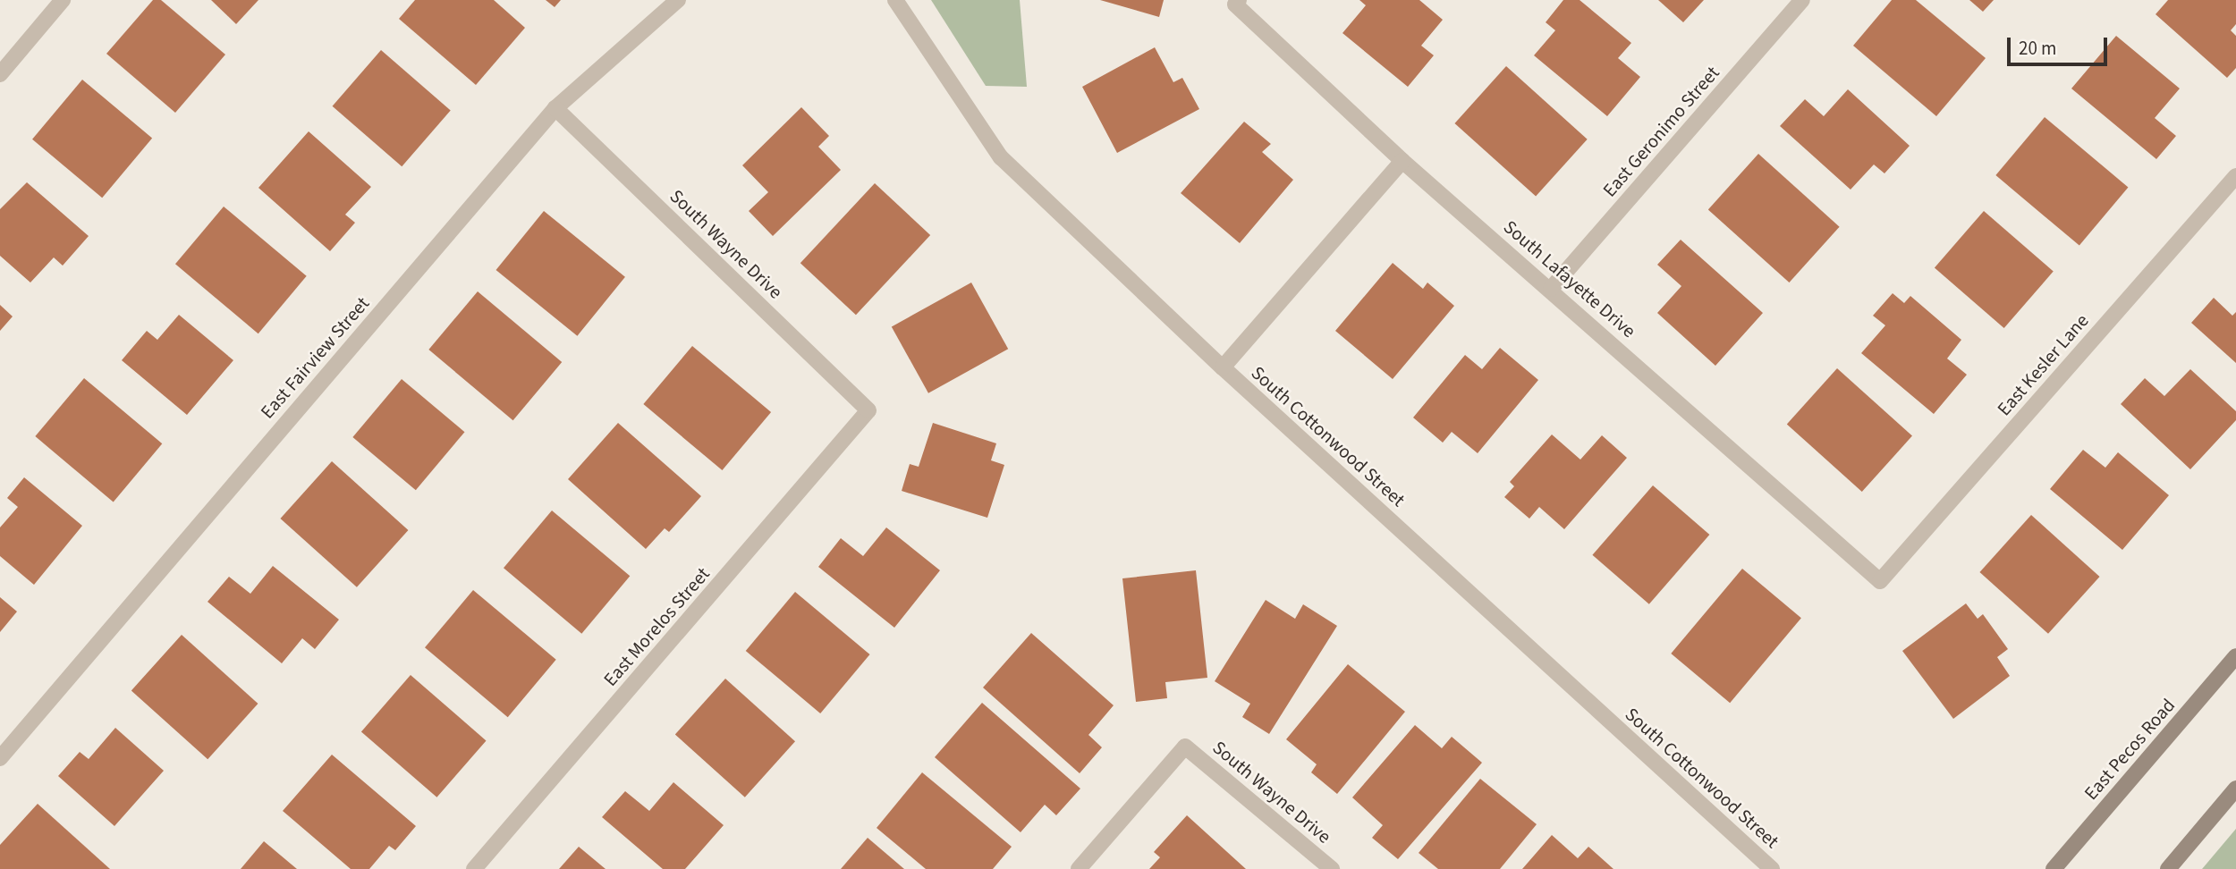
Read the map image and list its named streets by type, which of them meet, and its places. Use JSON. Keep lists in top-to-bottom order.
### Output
{
  "streets": {
    "main road": ["East Pecos Road"],
    "street": [
      "East Geronimo Street",
      "South Wayne Drive",
      "South Lafayette Drive",
      "East Fairview Street",
      "East Kesler Lane",
      "South Cottonwood Street",
      "East Morelos Street"
    ]
  },
  "crossings": [
    ["East Geronimo Street", "South Lafayette Drive"],
    ["South Wayne Drive", "East Fairview Street"],
    ["South Wayne Drive", "East Morelos Street"],
    ["South Lafayette Drive", "East Kesler Lane"]
  ],
  "scale_bar": "20 m"
}
